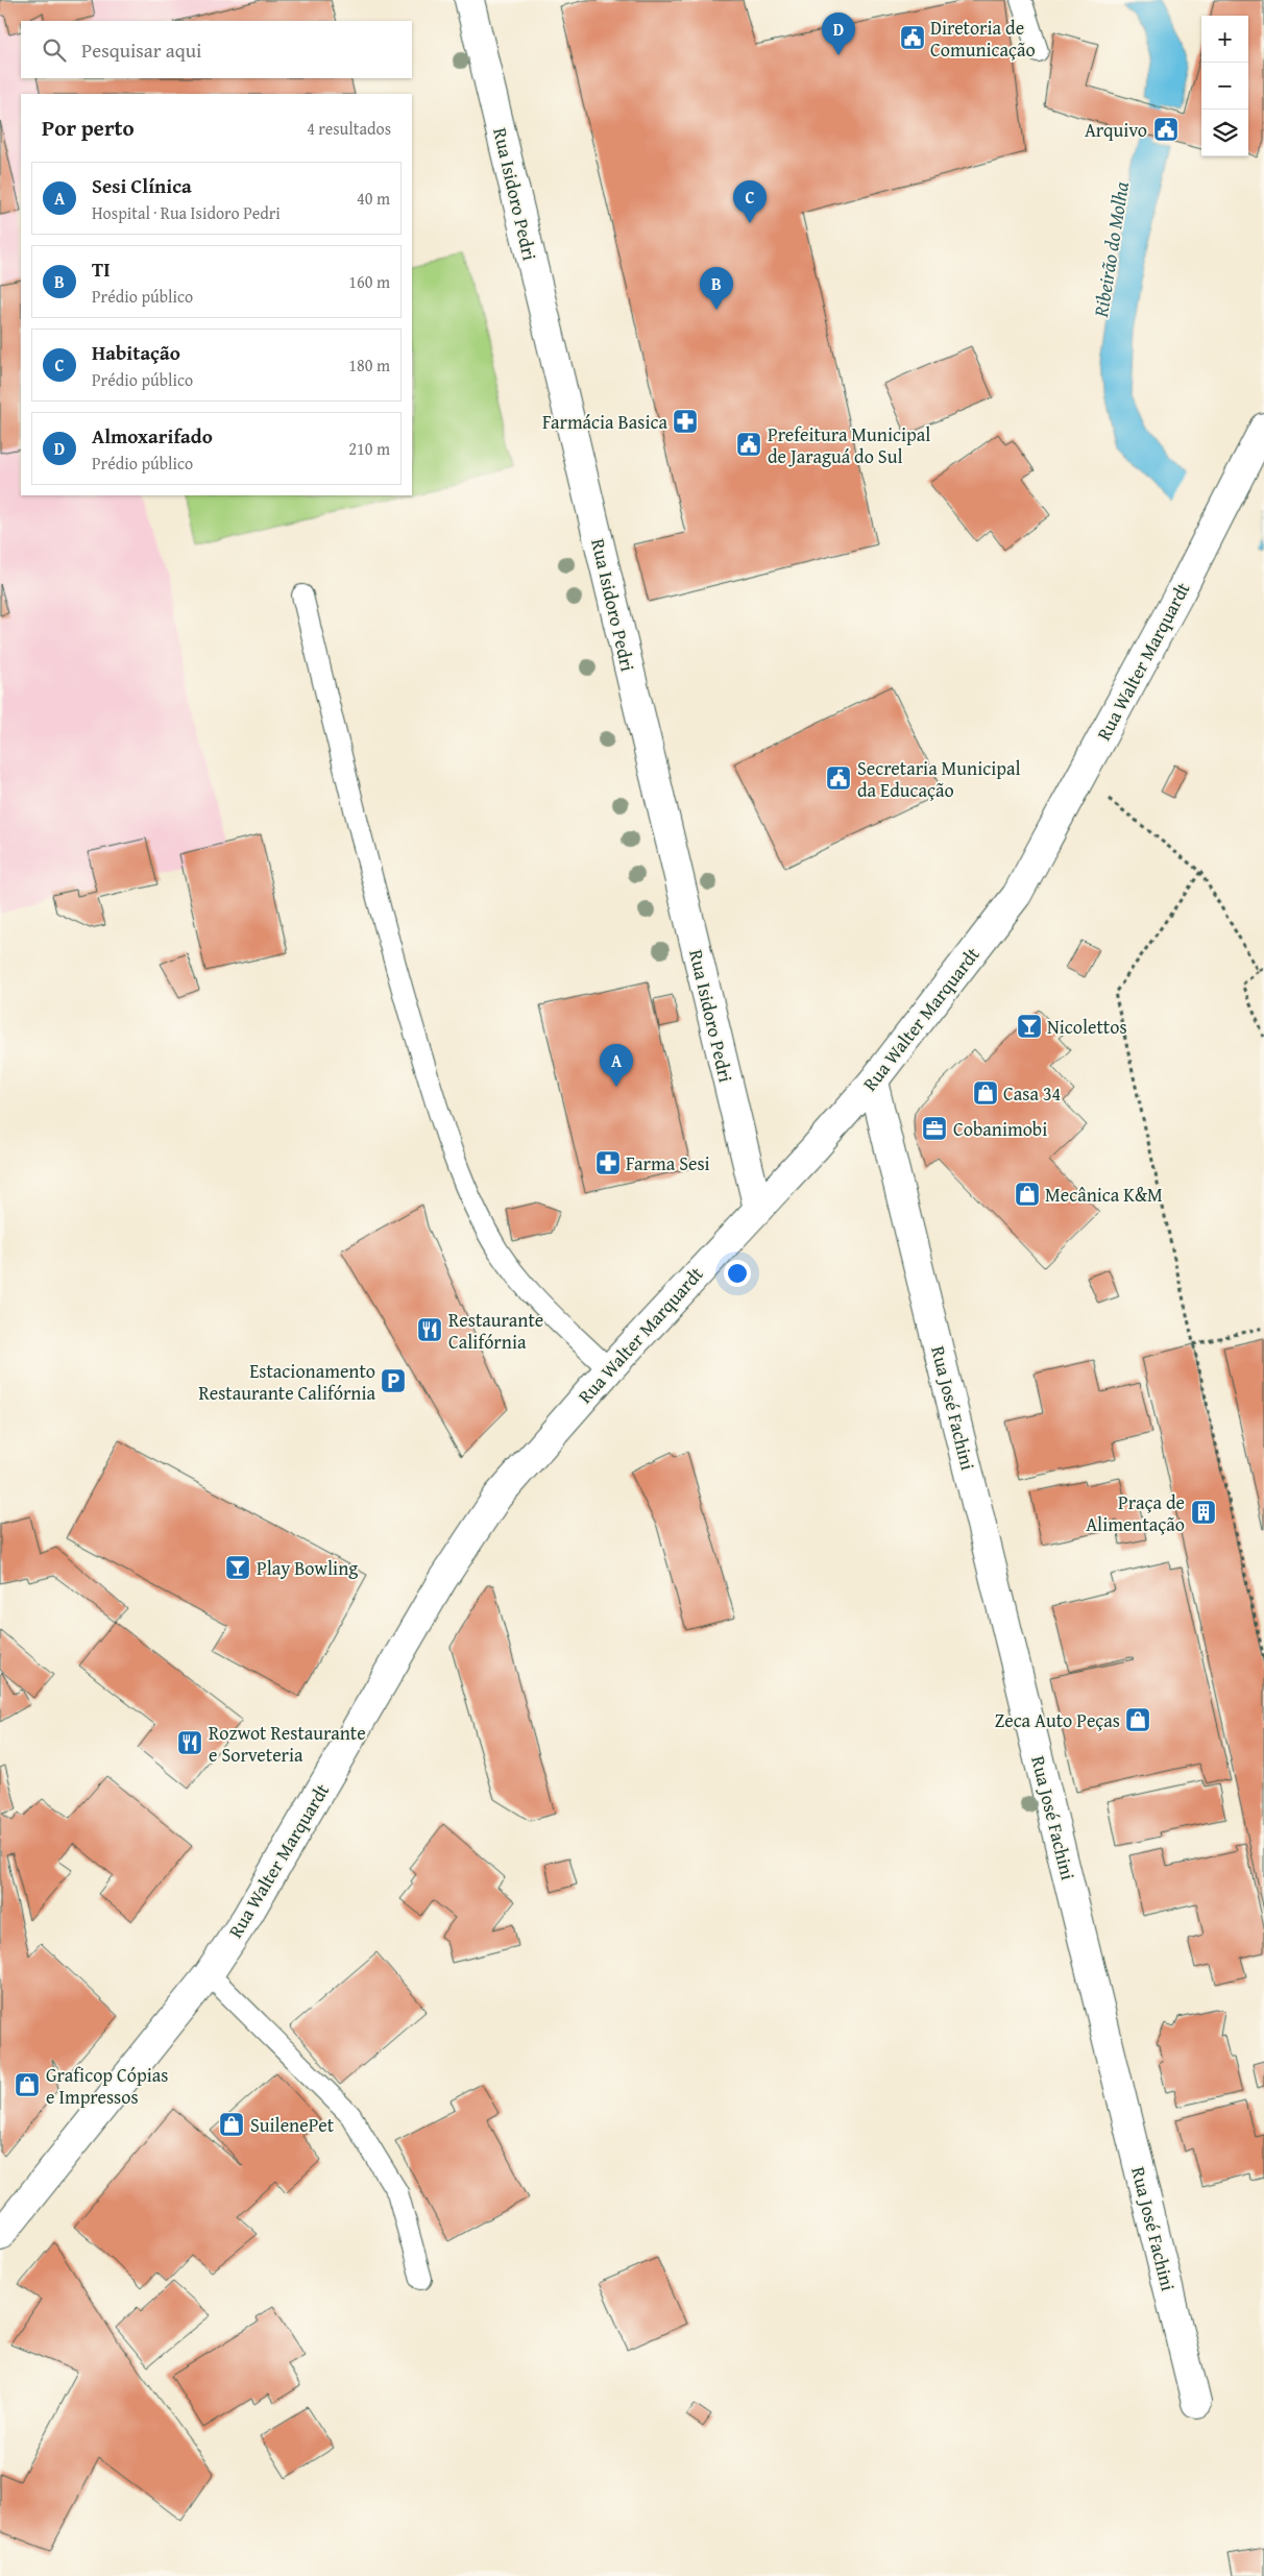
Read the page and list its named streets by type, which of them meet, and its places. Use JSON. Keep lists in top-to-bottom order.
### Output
{
  "streets": {
    "street": ["Rua Isidoro Pedri", "Rua Walter Marquardt", "Rua José Fachini"]
  },
  "crossings": [
    ["Rua Isidoro Pedri", "Rua Walter Marquardt"],
    ["Rua Walter Marquardt", "Rua José Fachini"]
  ],
  "water": ["Ribeirão do Molha"],
  "places": {
    "public building": [
      "Diretoria de Comunicação",
      "Arquivo",
      "Prefeitura Municipal de Jaraguá do Sul",
      "Secretaria Municipal da Educação"
    ],
    "pharmacy": ["Farmácia Basica", "Farma Sesi"],
    "bar": ["Nicolettos", "Play Bowling"],
    "shop": [
      "Casa 34",
      "Mecânica K&M",
      "Zeca Auto Peças",
      "Graficop Cópias e Impressos",
      "SuilenePet"
    ],
    "office": ["Cobanimobi"],
    "restaurant": ["Restaurante Califórnia", "Rozwot Restaurante e Sorveteria"],
    "parking": ["Estacionamento Restaurante Califórnia"],
    "building": ["Praça de Alimentação"]
  },
  "page": {
    "pins": [
      "D",
      "C",
      "B",
      "A"
    ],
    "map_buttons": ["+", "−"],
    "search": "Pesquisar aqui",
    "heading": ["Por perto", "4 resultados"],
    "list": [
      {
        "mark": "A",
        "name": "Sesi Clínica",
        "note": "Hospital · Rua Isidoro Pedri",
        "value": "40 m"
      },
      {
        "mark": "B",
        "name": "TI",
        "note": "Prédio público",
        "value": "160 m"
      },
      {
        "mark": "C",
        "name": "Habitação",
        "note": "Prédio público",
        "value": "180 m"
      },
      {
        "mark": "D",
        "name": "Almoxarifado",
        "note": "Prédio público",
        "value": "210 m"
      }
    ]
  }
}
